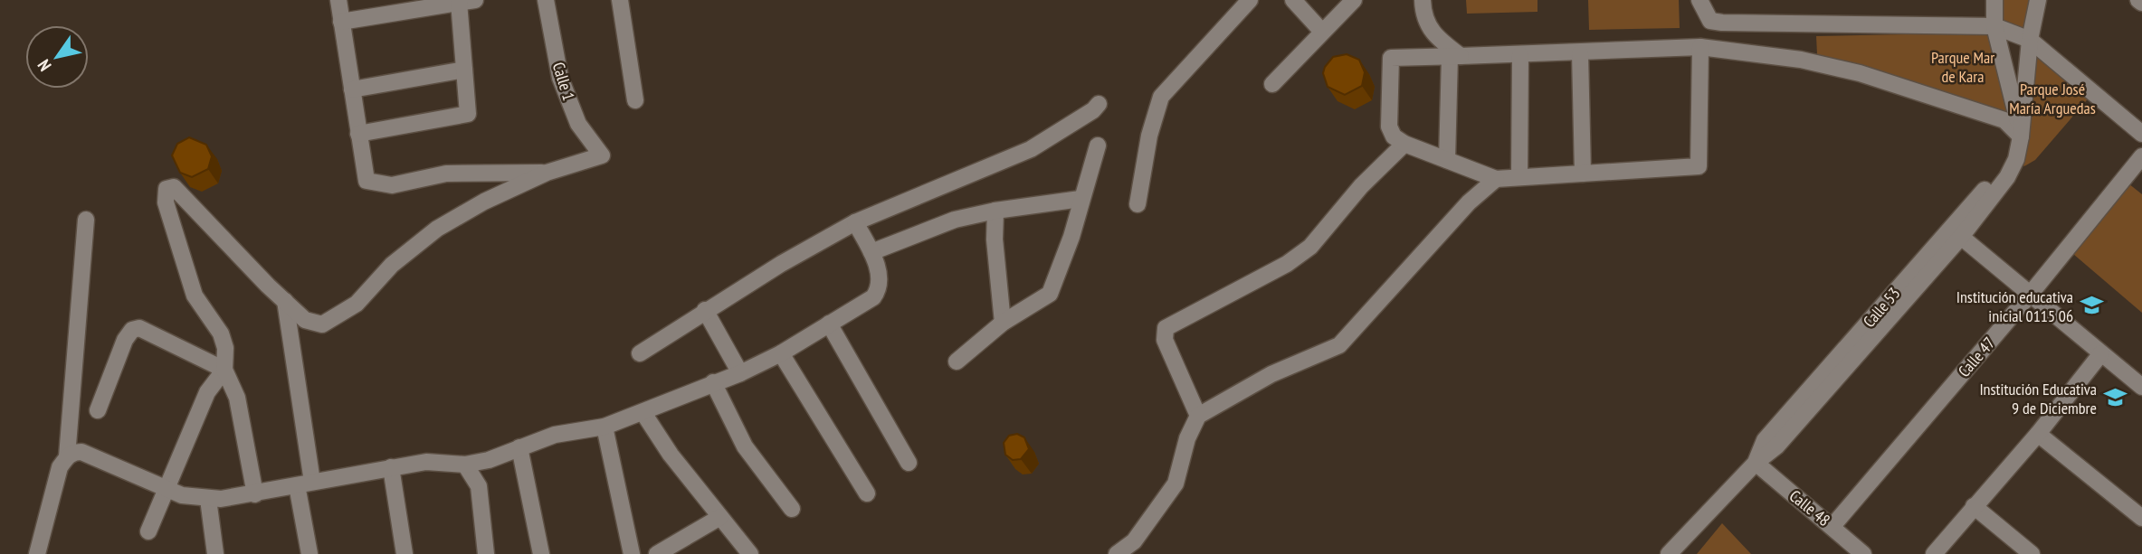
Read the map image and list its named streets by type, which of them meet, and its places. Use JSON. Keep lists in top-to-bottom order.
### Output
{
  "streets": {
    "street": [
      "Calle 1",
      "Calle 53",
      "Calle 47",
      "Calle 48"
    ]
  },
  "crossings": [
    ["Calle 53", "Calle 48"],
    ["Calle 47", "Calle 48"]
  ],
  "parks": ["Parque Mar de Kara", "Parque José María Arguedas"],
  "places": {
    "school or university": ["Institución educativa inicial 0115 06", "Institución Educativa 9 de Diciembre"]
  },
  "north": "bottom left"
}
